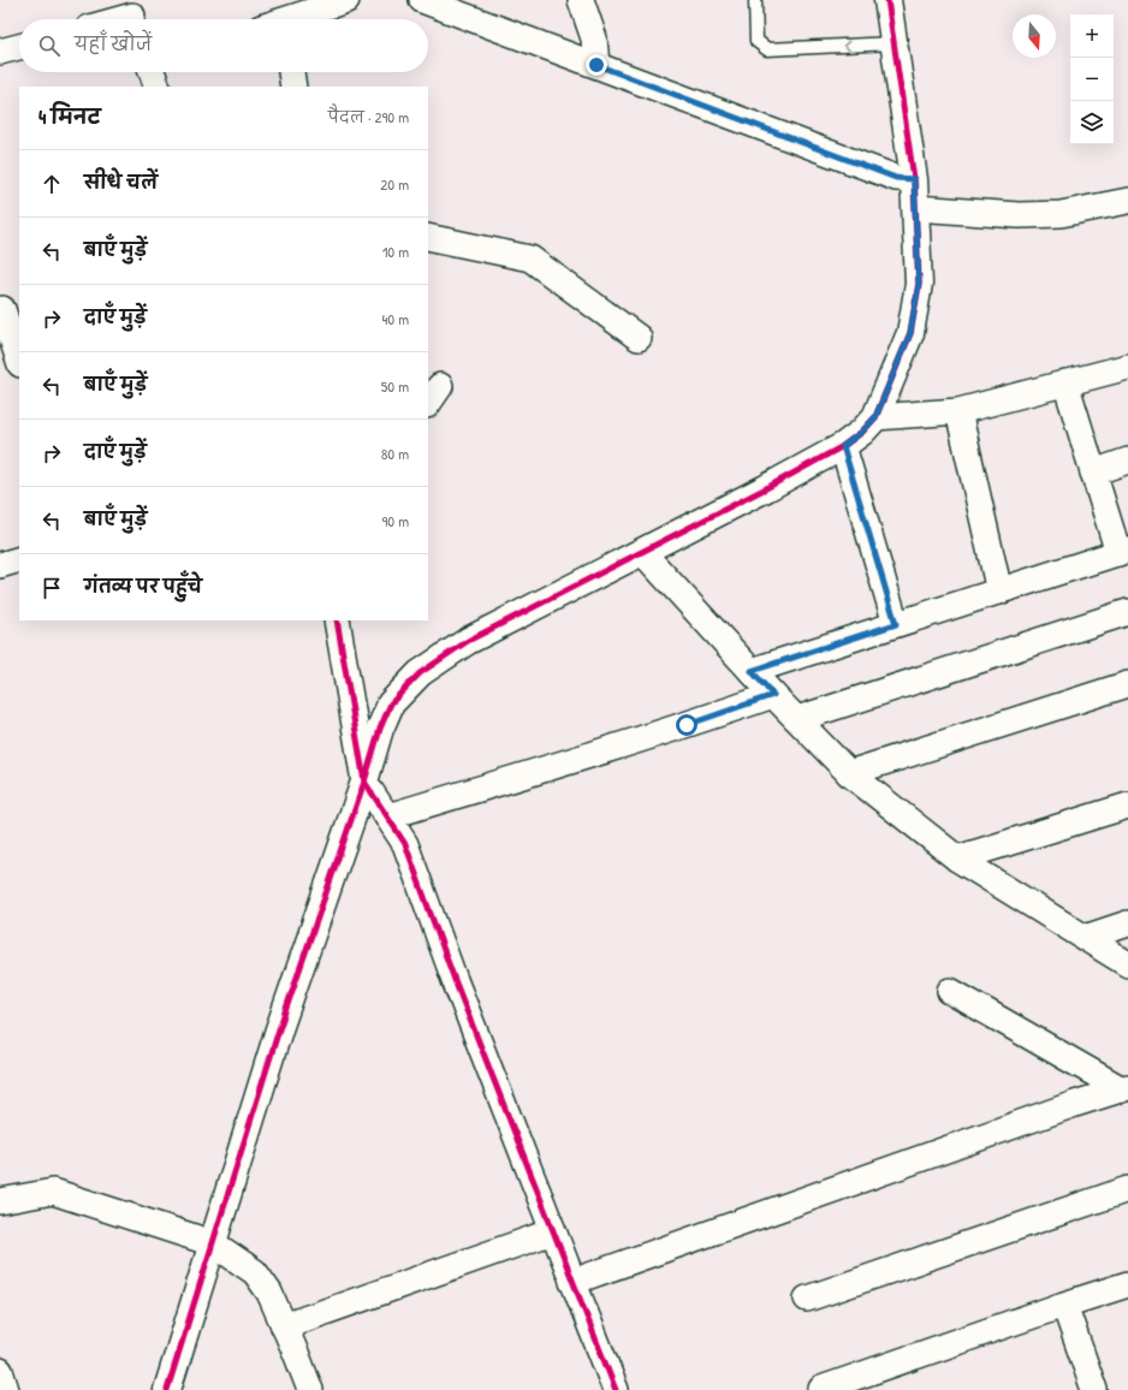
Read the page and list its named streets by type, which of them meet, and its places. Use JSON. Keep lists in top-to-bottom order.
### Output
{
  "north": "bottom",
  "page": {
    "map_buttons": ["+", "−"],
    "search": "यहाँ खोजें",
    "heading": ["4 मिनट", "पैदल · 290 m"],
    "list": [
      ["सीधे चलें", "20 m"],
      ["बाएँ मुड़ें", "10 m"],
      ["दाएँ मुड़ें", "40 m"],
      ["बाएँ मुड़ें", "50 m"],
      ["दाएँ मुड़ें", "80 m"],
      ["बाएँ मुड़ें", "90 m"],
      "गंतव्य पर पहुँचे"
    ]
  }
}
